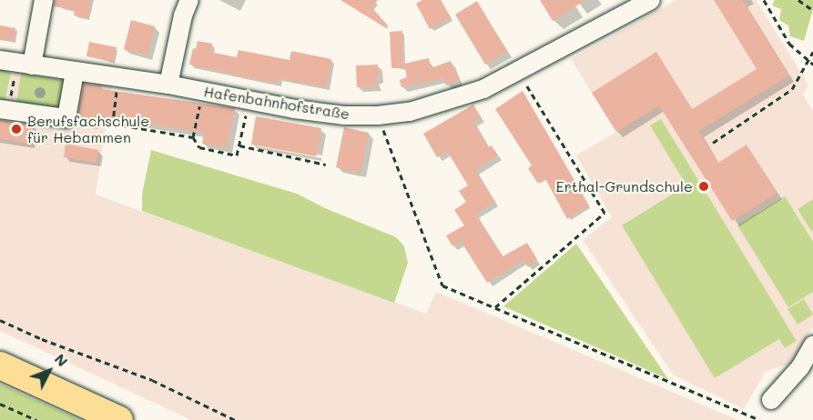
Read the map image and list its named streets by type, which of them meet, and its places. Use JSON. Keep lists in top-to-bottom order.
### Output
{
  "streets": {
    "street": ["Hafenbahnhofstraße"]
  },
  "places": ["Berufsfachschule für Hebammen", "Erthal-Grundschule"],
  "north": "top right"
}
